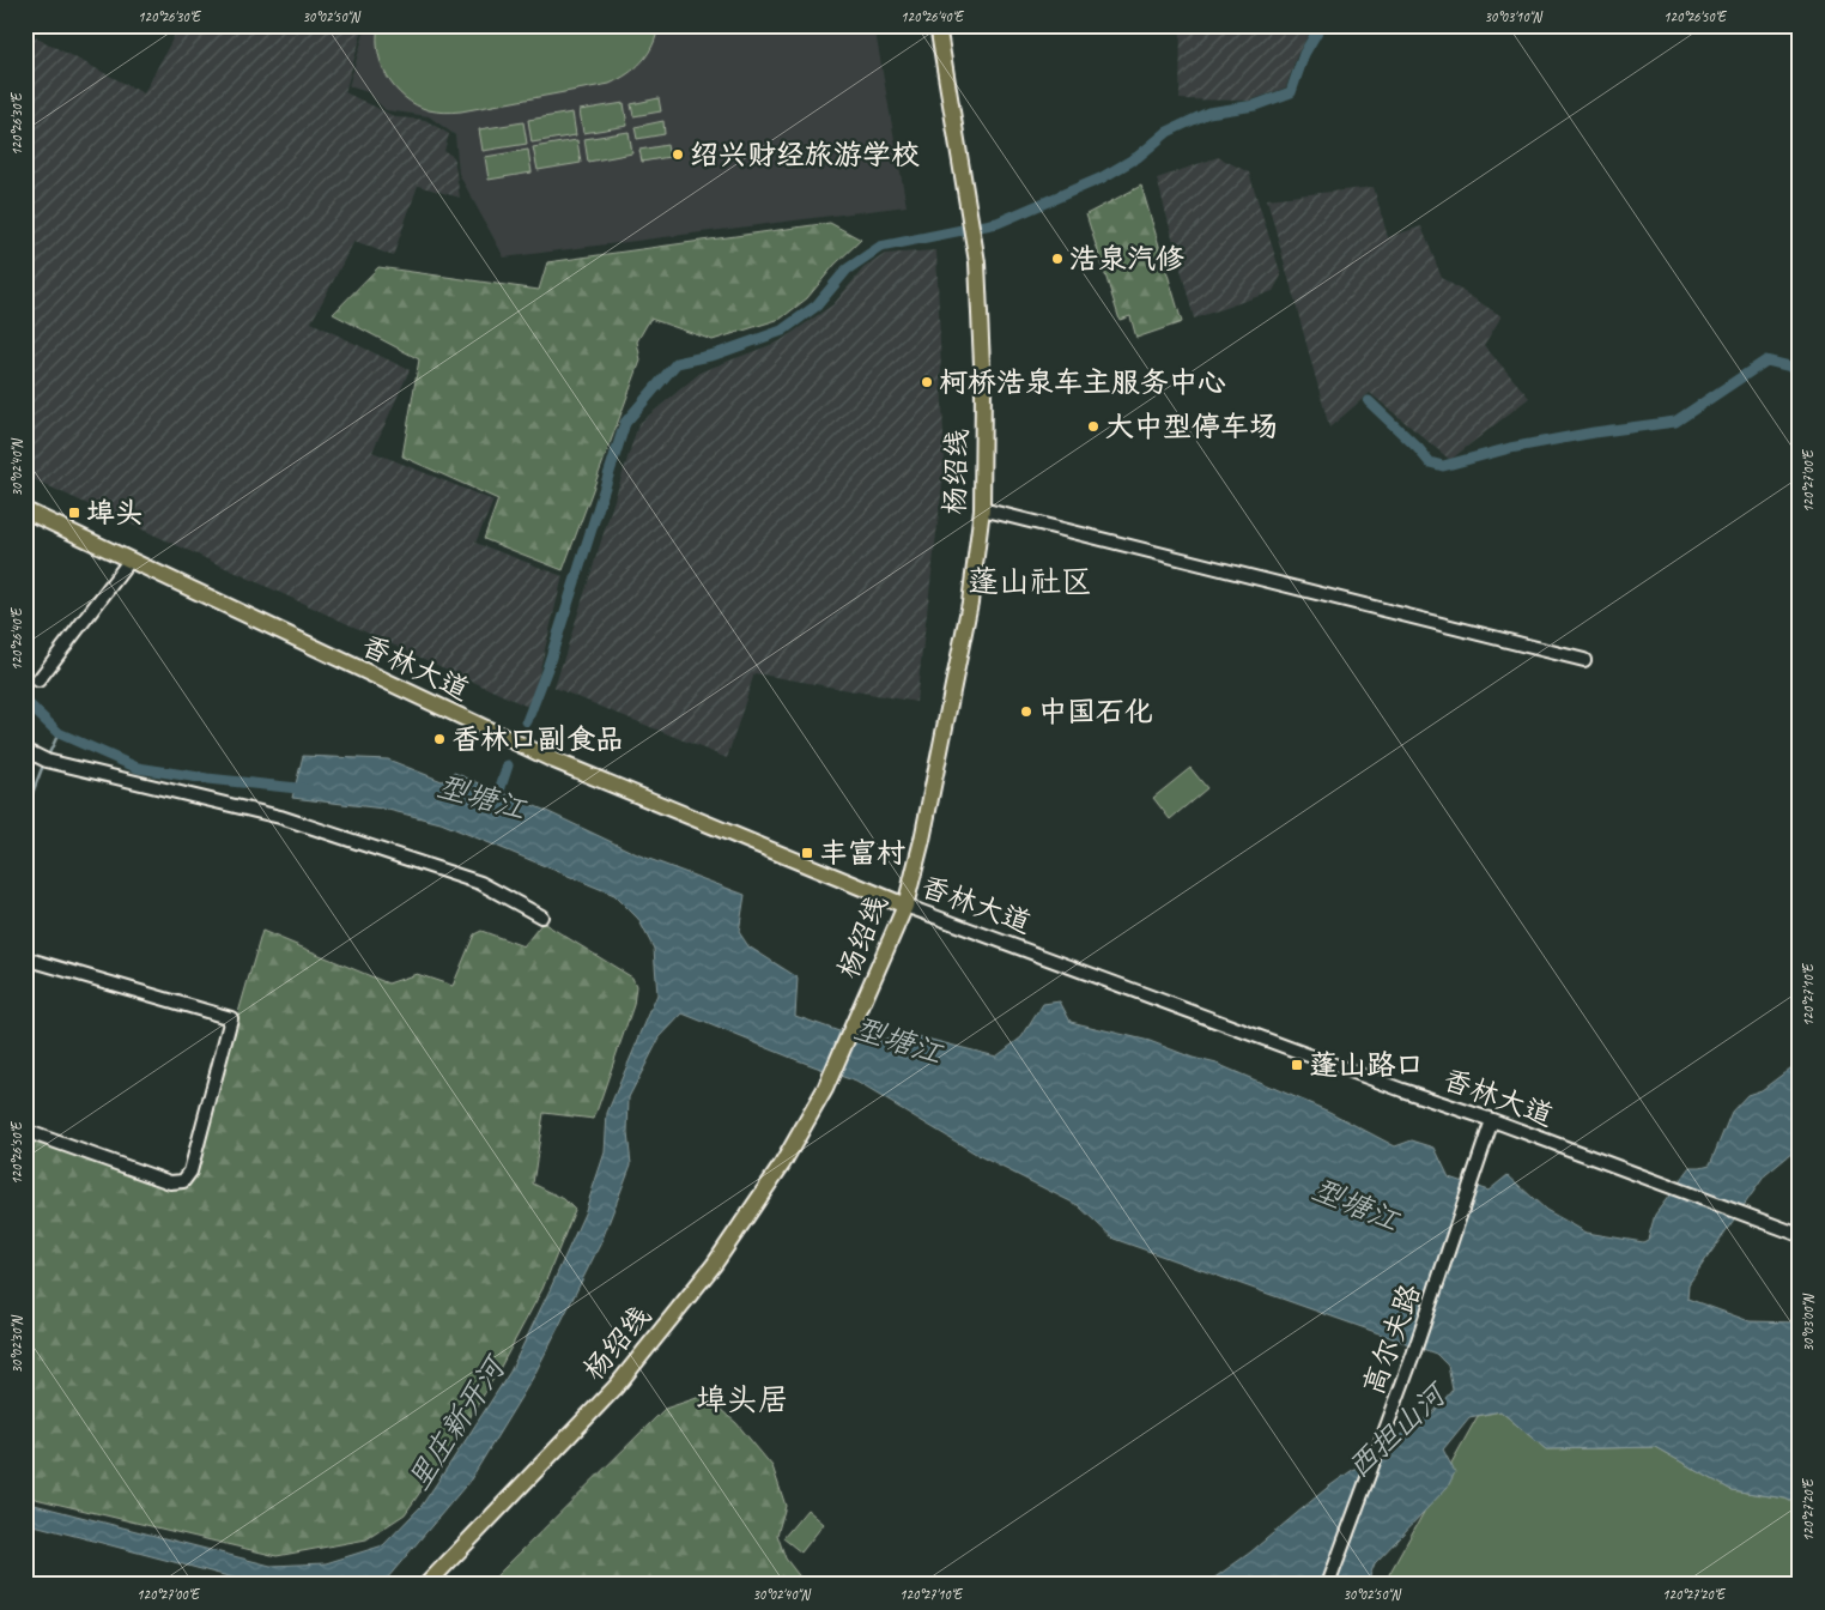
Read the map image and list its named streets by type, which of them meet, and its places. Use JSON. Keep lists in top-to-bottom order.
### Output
{
  "streets": {
    "main road": ["杨绍线", "香林大道"],
    "street": ["高尔夫路"]
  },
  "crossings": [
    ["杨绍线", "香林大道"],
    ["香林大道", "高尔夫路"]
  ],
  "districts": ["蓬山社区", "埠头居"],
  "water": ["型塘江", "里庄新开河", "西担山河"],
  "places": {
    "other": [
      "绍兴财经旅游学校",
      "浩泉汽修",
      "柯桥浩泉车主服务中心",
      "大中型停车场",
      "中国石化",
      "香林口副食品"
    ],
    "transit": ["埠头", "丰富村", "蓬山路口"]
  },
  "coordinates": [
    "120°26'30\"E",
    "30°02'50\"N",
    "120°26'40\"E",
    "30°03'10\"N",
    "120°26'50\"E",
    "30°02'40\"N",
    "120°27'00\"E",
    "120°27'10\"E",
    "30°03'00\"N",
    "30°02'30\"N",
    "120°27'20\"E"
  ]
}
